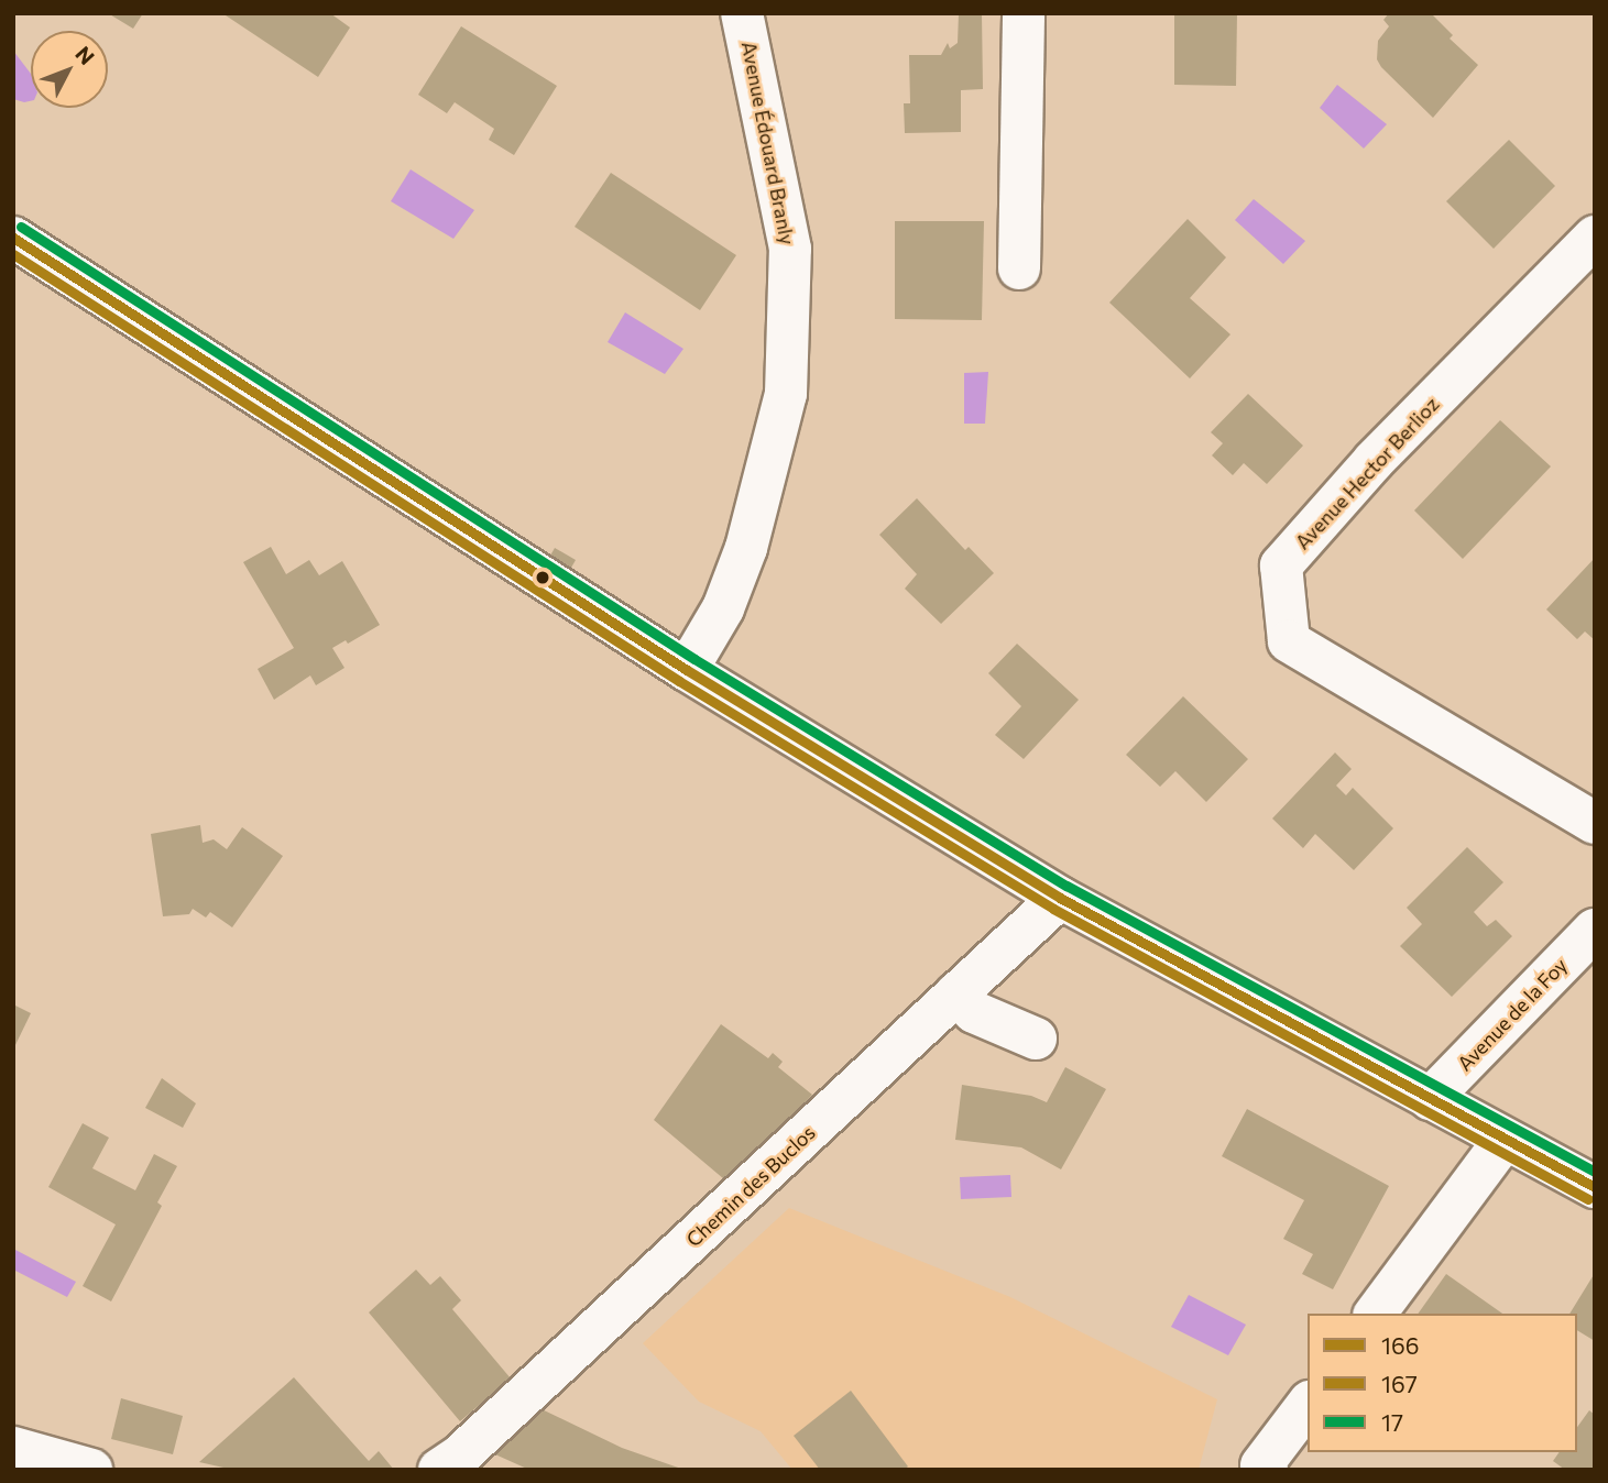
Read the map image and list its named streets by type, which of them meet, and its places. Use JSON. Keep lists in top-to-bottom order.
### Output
{
  "streets": {
    "street": [
      "Avenue Édouard Branly",
      "Avenue Hector Berlioz",
      "Avenue de la Foy",
      "Chemin des Buclos"
    ]
  },
  "lines": ["transit line 17", "transit line 166", "transit line 167"],
  "legend": ["166", "167", "17"],
  "north": "top right"
}
